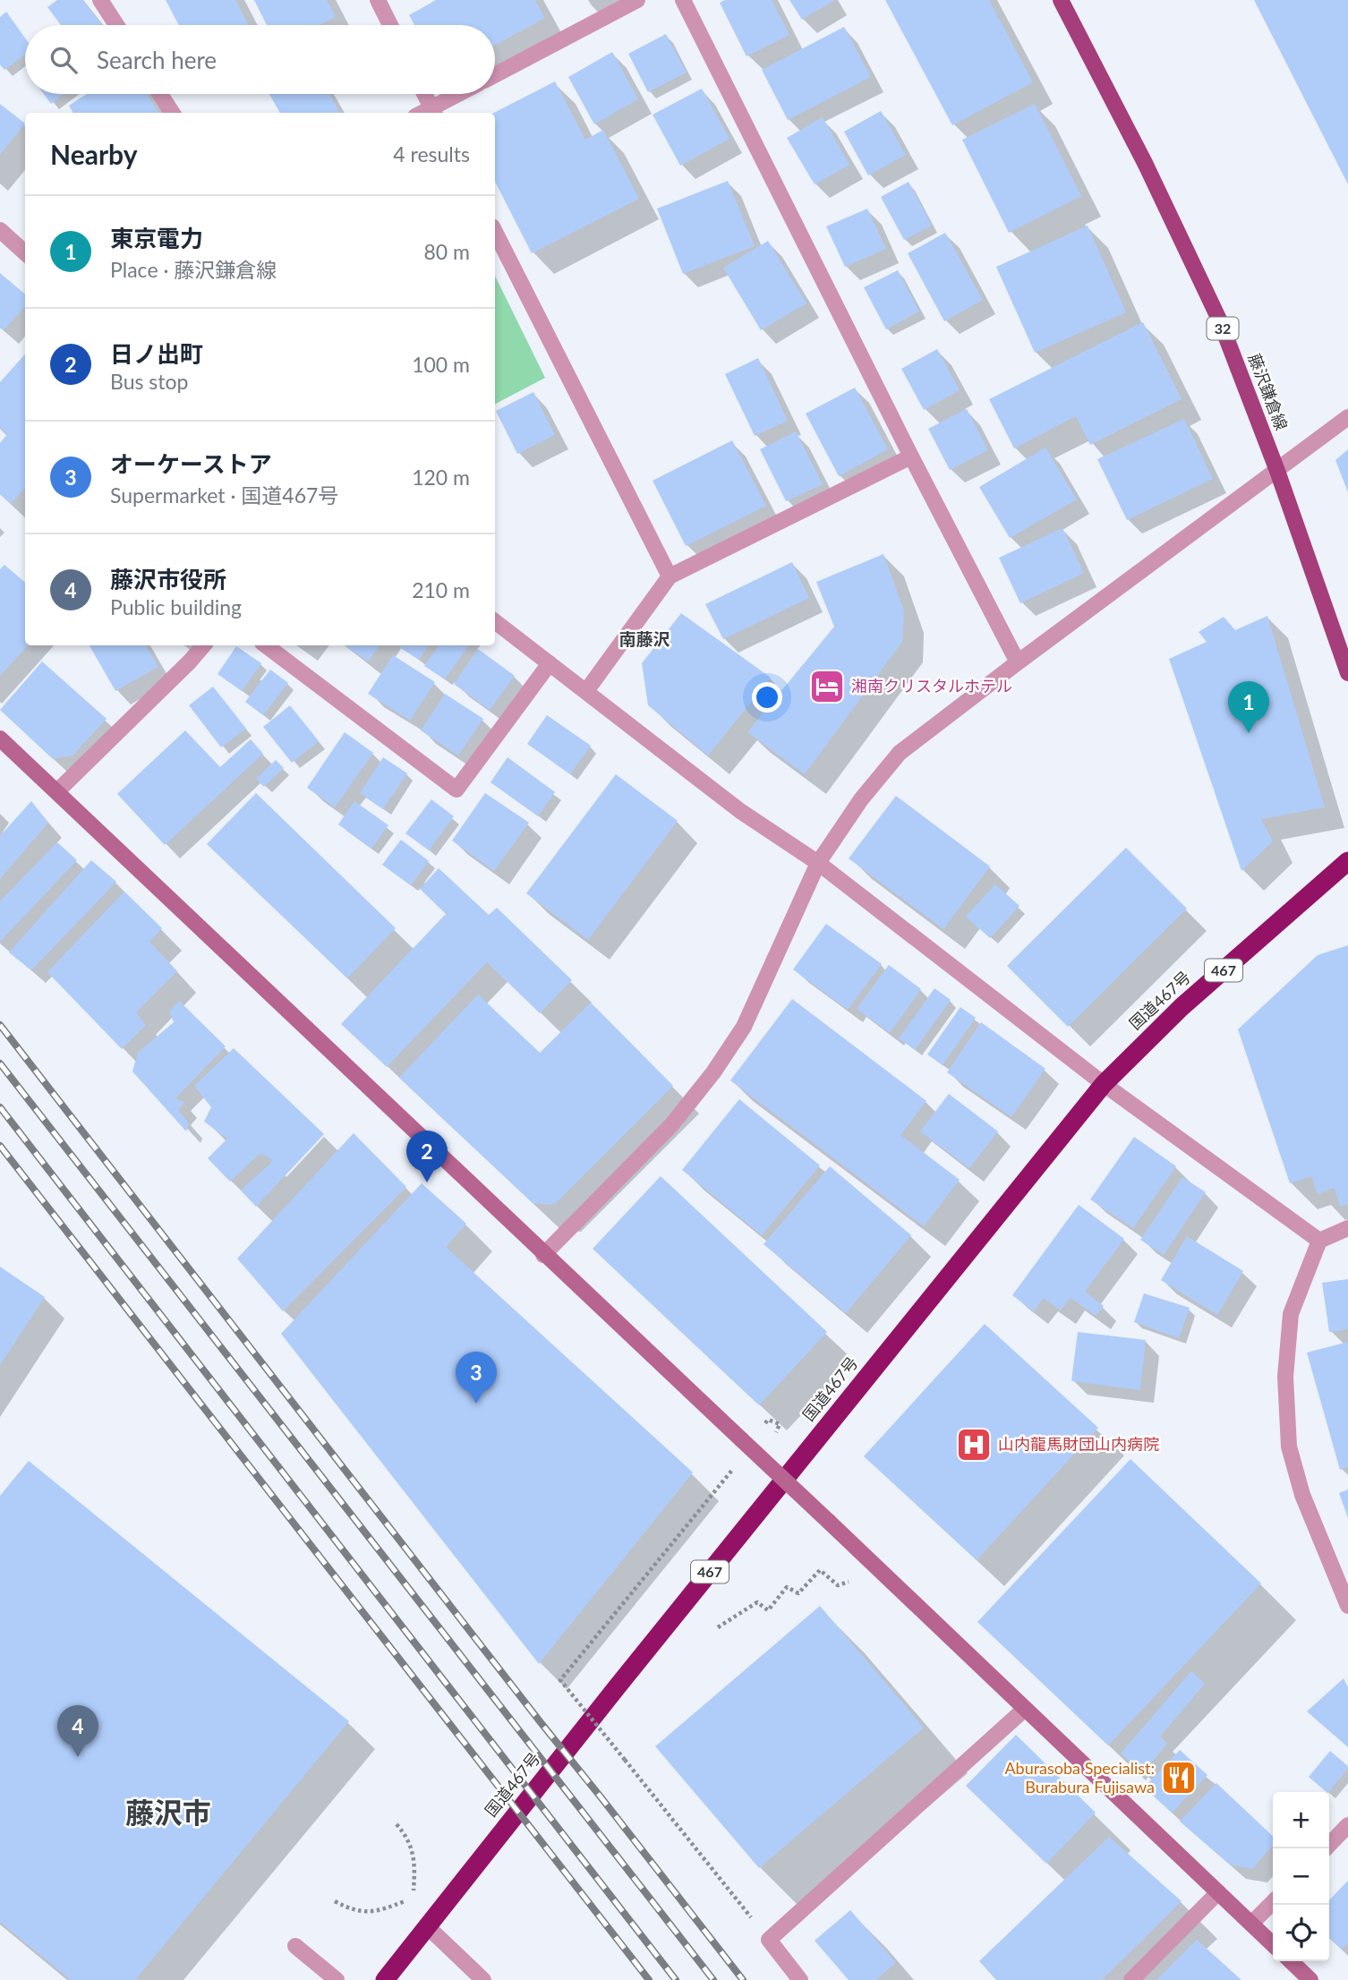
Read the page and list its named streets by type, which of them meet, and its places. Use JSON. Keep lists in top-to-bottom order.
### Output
{
  "streets": {
    "highway": ["467", "国道467号"],
    "main road": ["32", "藤沢鎌倉線"]
  },
  "districts": ["南藤沢", "藤沢市"],
  "places": {
    "hotel": ["湘南クリスタルホテル"],
    "hospital": ["山内龍馬財団山内病院"],
    "restaurant": ["Aburasoba Specialist: Burabura Fujisawa"]
  },
  "page": {
    "search": "Search here",
    "heading": ["Nearby", "4 results"],
    "list": [
      {
        "mark": "1",
        "name": "東京電力",
        "note": "Place · 藤沢鎌倉線",
        "value": "80 m"
      },
      {
        "mark": "2",
        "name": "日ノ出町",
        "note": "Bus stop",
        "value": "100 m"
      },
      {
        "mark": "3",
        "name": "オーケーストア",
        "note": "Supermarket · 国道467号",
        "value": "120 m"
      },
      {
        "mark": "4",
        "name": "藤沢市役所",
        "note": "Public building",
        "value": "210 m"
      }
    ],
    "pins": [
      "1",
      "2",
      "3",
      "4"
    ],
    "map_buttons": ["+", "−"]
  }
}
